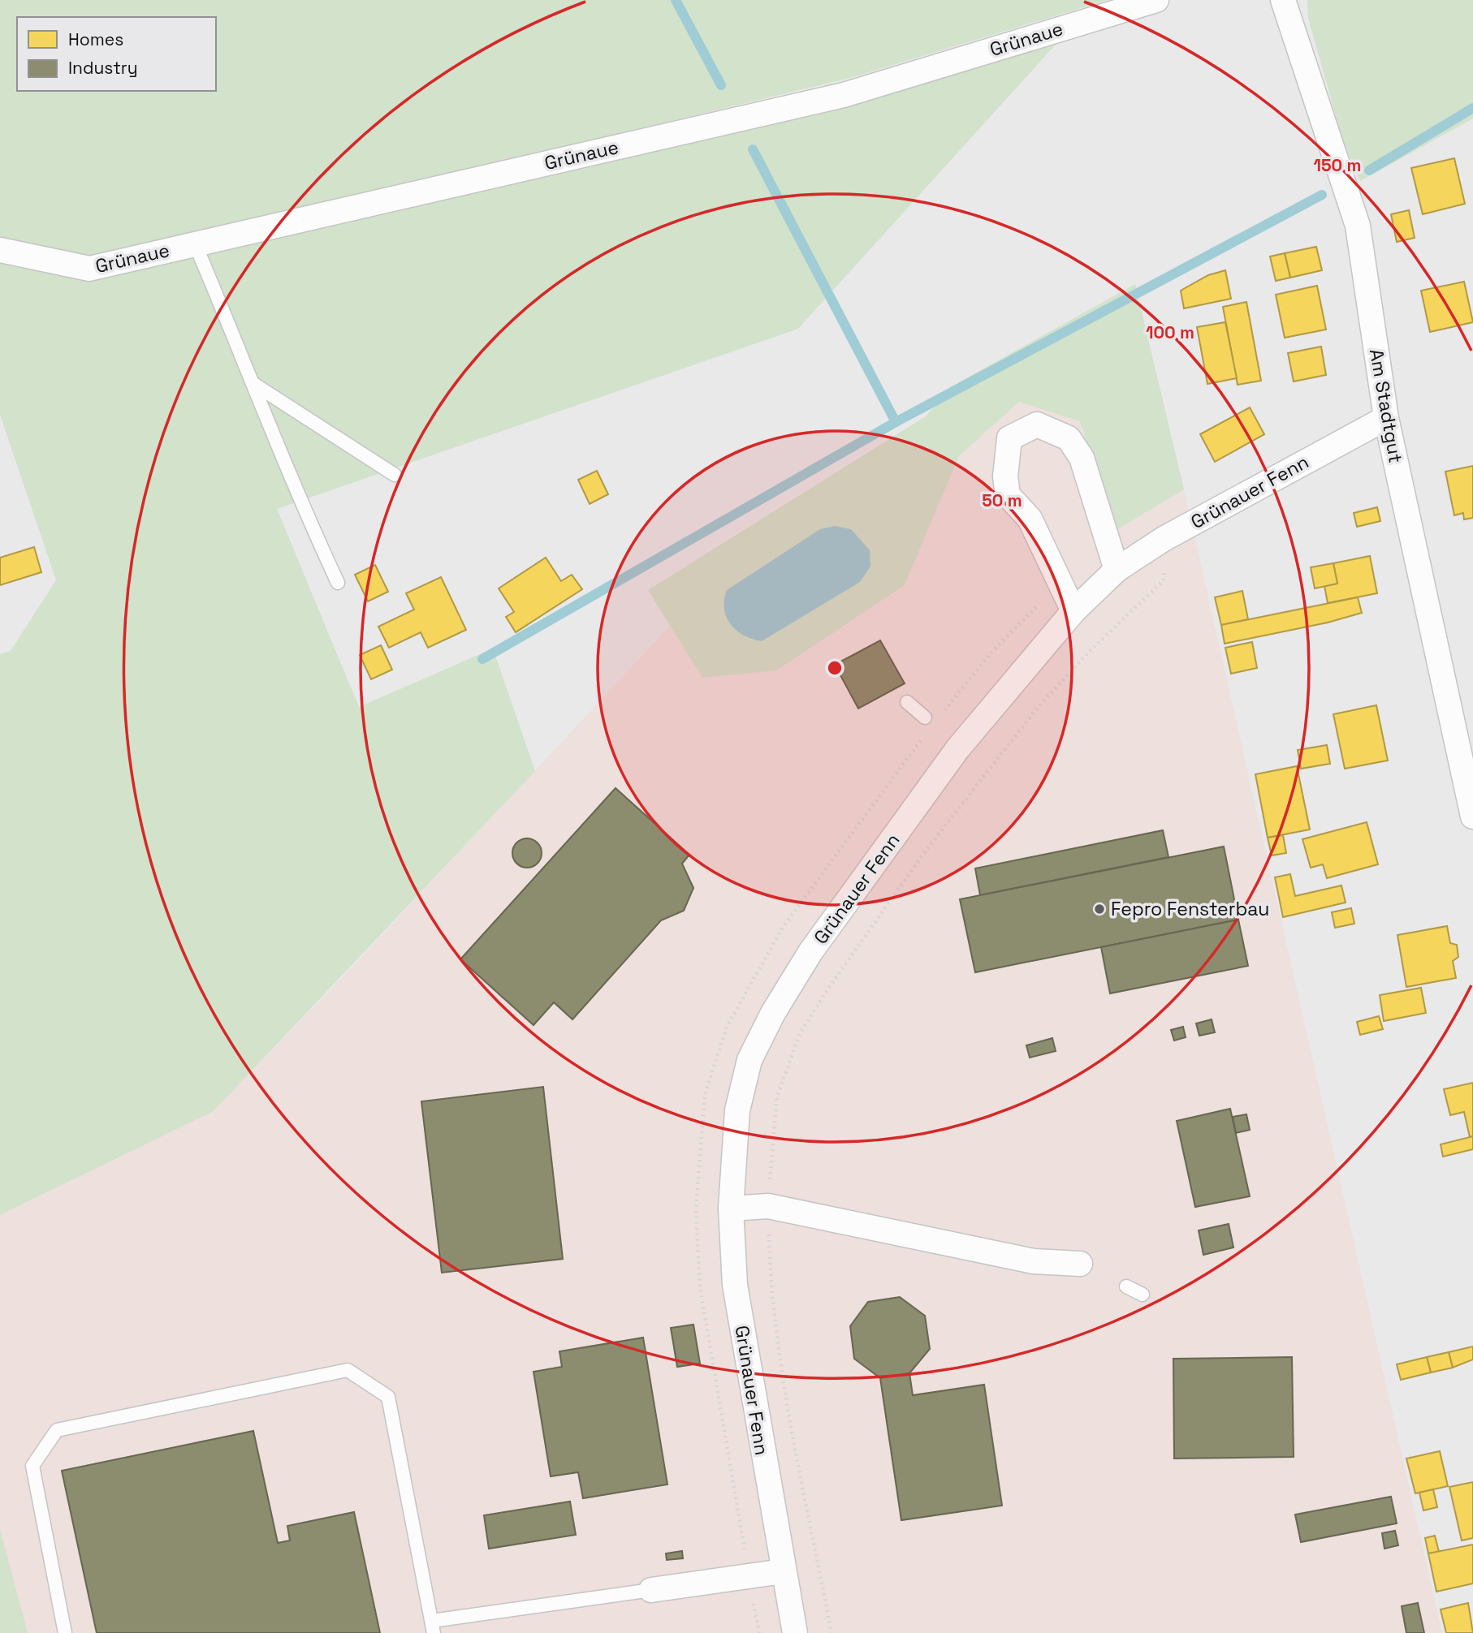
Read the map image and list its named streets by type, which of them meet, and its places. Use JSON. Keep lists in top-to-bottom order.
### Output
{
  "streets": {
    "street": ["Grünaue", "Am Stadtgut", "Grünauer Fenn"]
  },
  "crossings": [
    ["Am Stadtgut", "Grünauer Fenn"]
  ],
  "places": ["Fepro Fensterbau"],
  "legend": ["Homes", "Industry"],
  "rings": ["150 m", "100 m", "50 m"]
}
